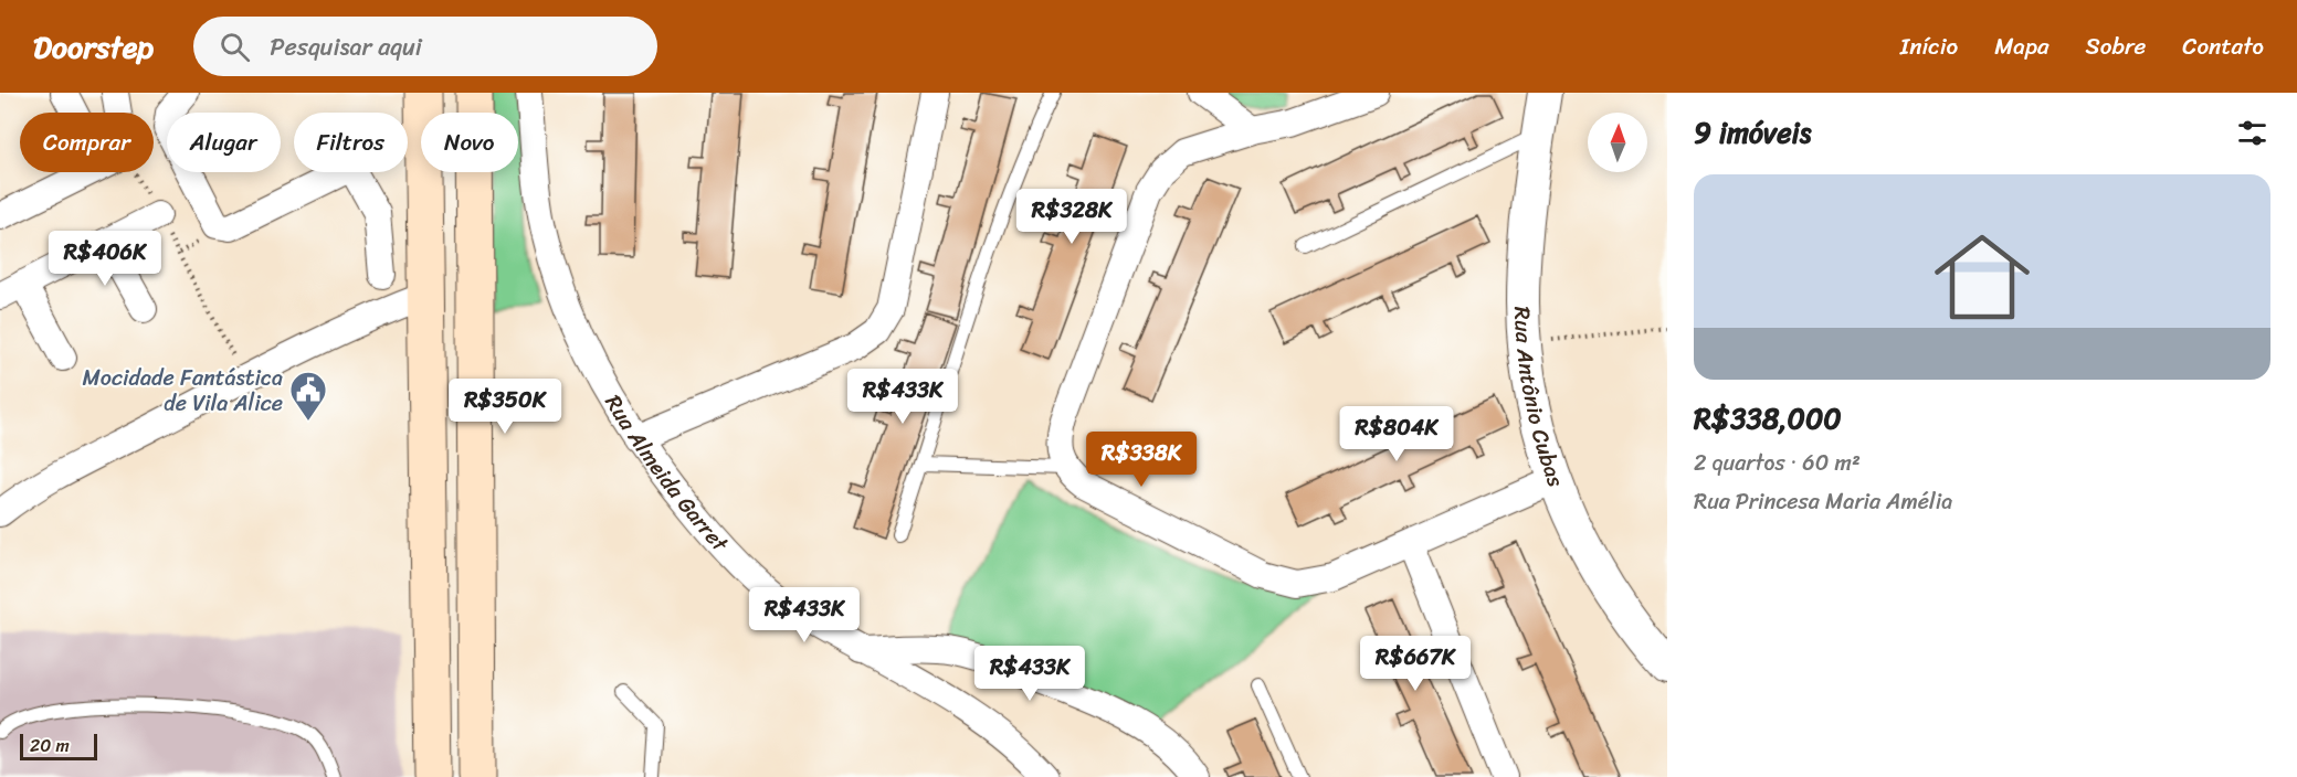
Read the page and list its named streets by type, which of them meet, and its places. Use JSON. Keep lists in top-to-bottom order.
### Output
{
  "streets": {
    "street": ["Rua Antônio Cubas", "Rua Almeida Garret"]
  },
  "places": {
    "public building": ["Mocidade Fantástica de Vila Alice"]
  },
  "scale_bar": "20 m",
  "north": "top",
  "page": {
    "header": "Doorstep",
    "search": "Pesquisar aqui",
    "nav": [
      "Início",
      "Mapa",
      "Sobre",
      "Contato"
    ],
    "heading": "9 imóveis",
    "chip": [
      "Comprar",
      "Alugar",
      "Filtros",
      "Novo"
    ],
    "list": [
      {
        "name": "R$338,000",
        "note": "2 quartos · 60 m² · Rua Princesa Maria Amélia"
      }
    ],
    "price": [
      "R$328K",
      "R$406K",
      "R$433K",
      "R$350K",
      "R$804K",
      "R$338K",
      "R$433K",
      "R$667K",
      "R$433K"
    ],
    "scale": "20 m"
  }
}
